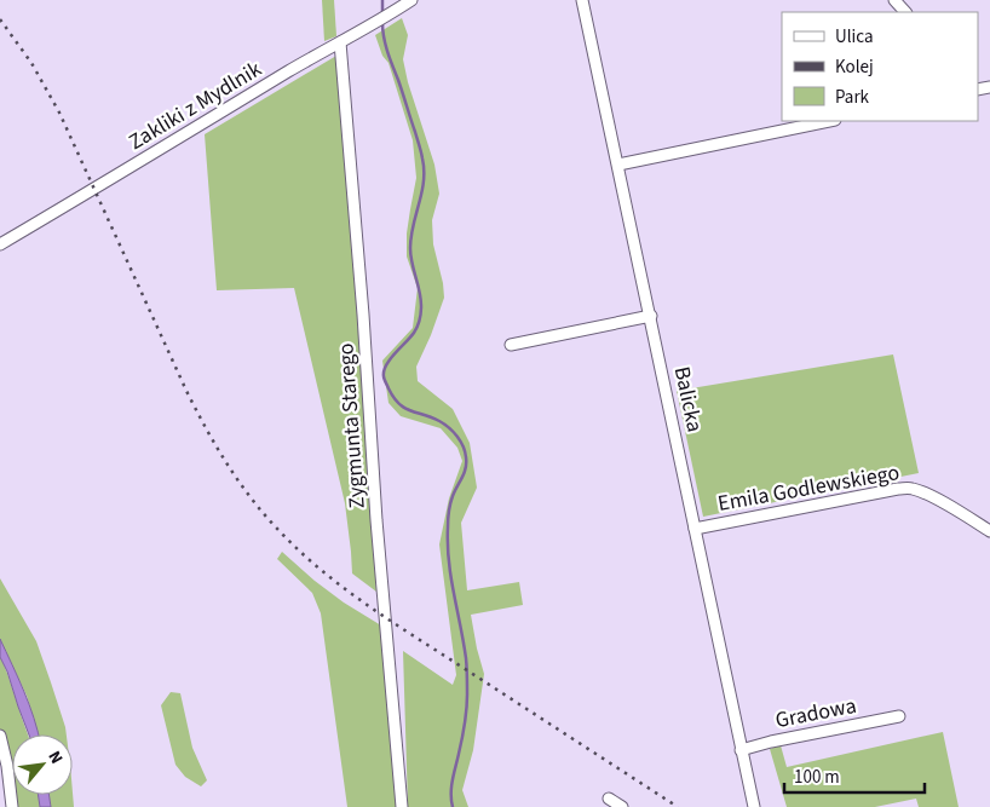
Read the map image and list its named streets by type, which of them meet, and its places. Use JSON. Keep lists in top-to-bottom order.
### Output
{
  "streets": {
    "street": [
      "Zakliki z Mydlnik",
      "Balicka",
      "Zygmunta Starego",
      "Emila Godlewskiego",
      "Gradowa"
    ]
  },
  "crossings": [
    ["Zakliki z Mydlnik", "Zygmunta Starego"],
    ["Balicka", "Emila Godlewskiego"],
    ["Balicka", "Gradowa"]
  ],
  "legend": ["Ulica", "Kolej", "Park"],
  "scale_bar": "100 m",
  "north": "top right"
}
